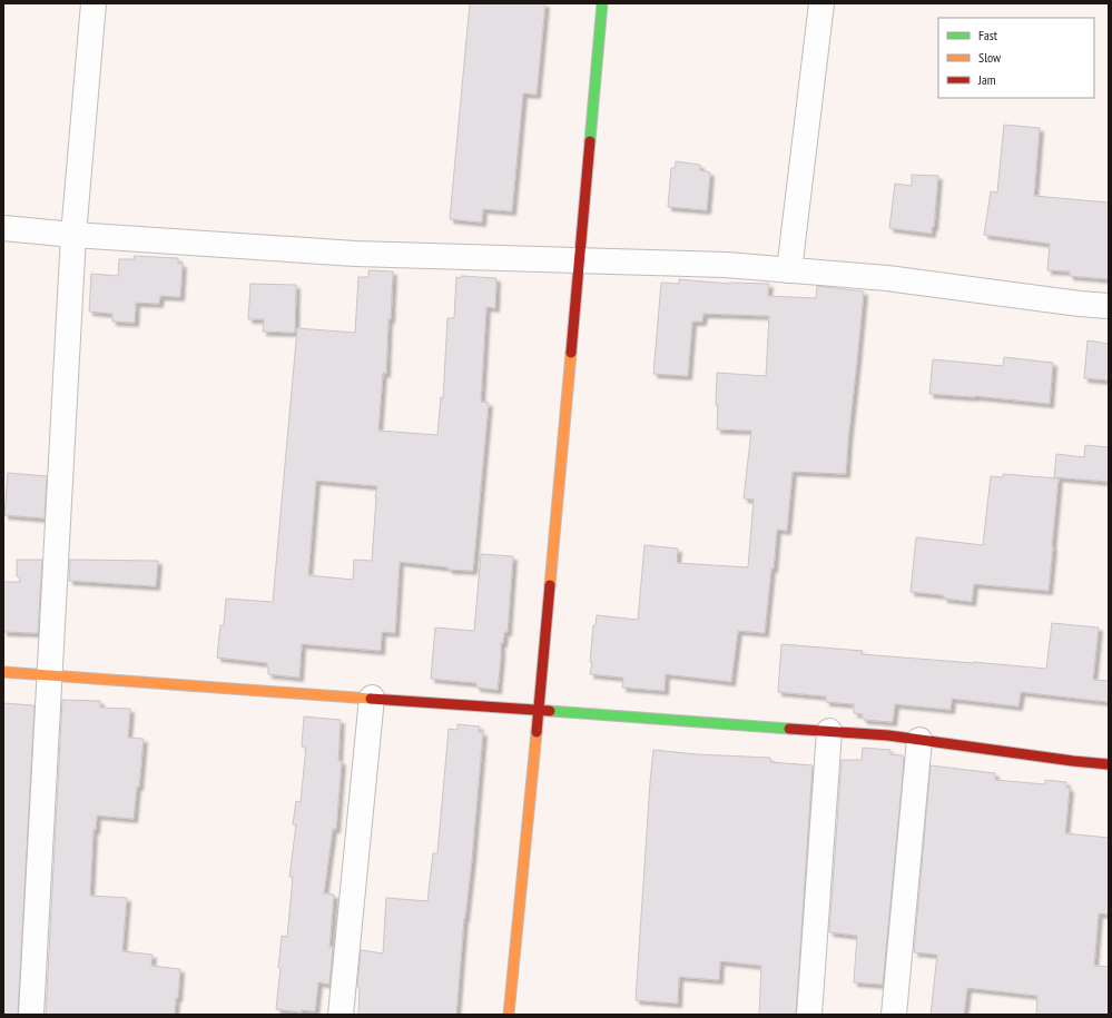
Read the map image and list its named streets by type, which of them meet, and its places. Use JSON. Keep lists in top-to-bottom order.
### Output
{
  "legend": ["Fast", "Slow", "Jam"]
}
